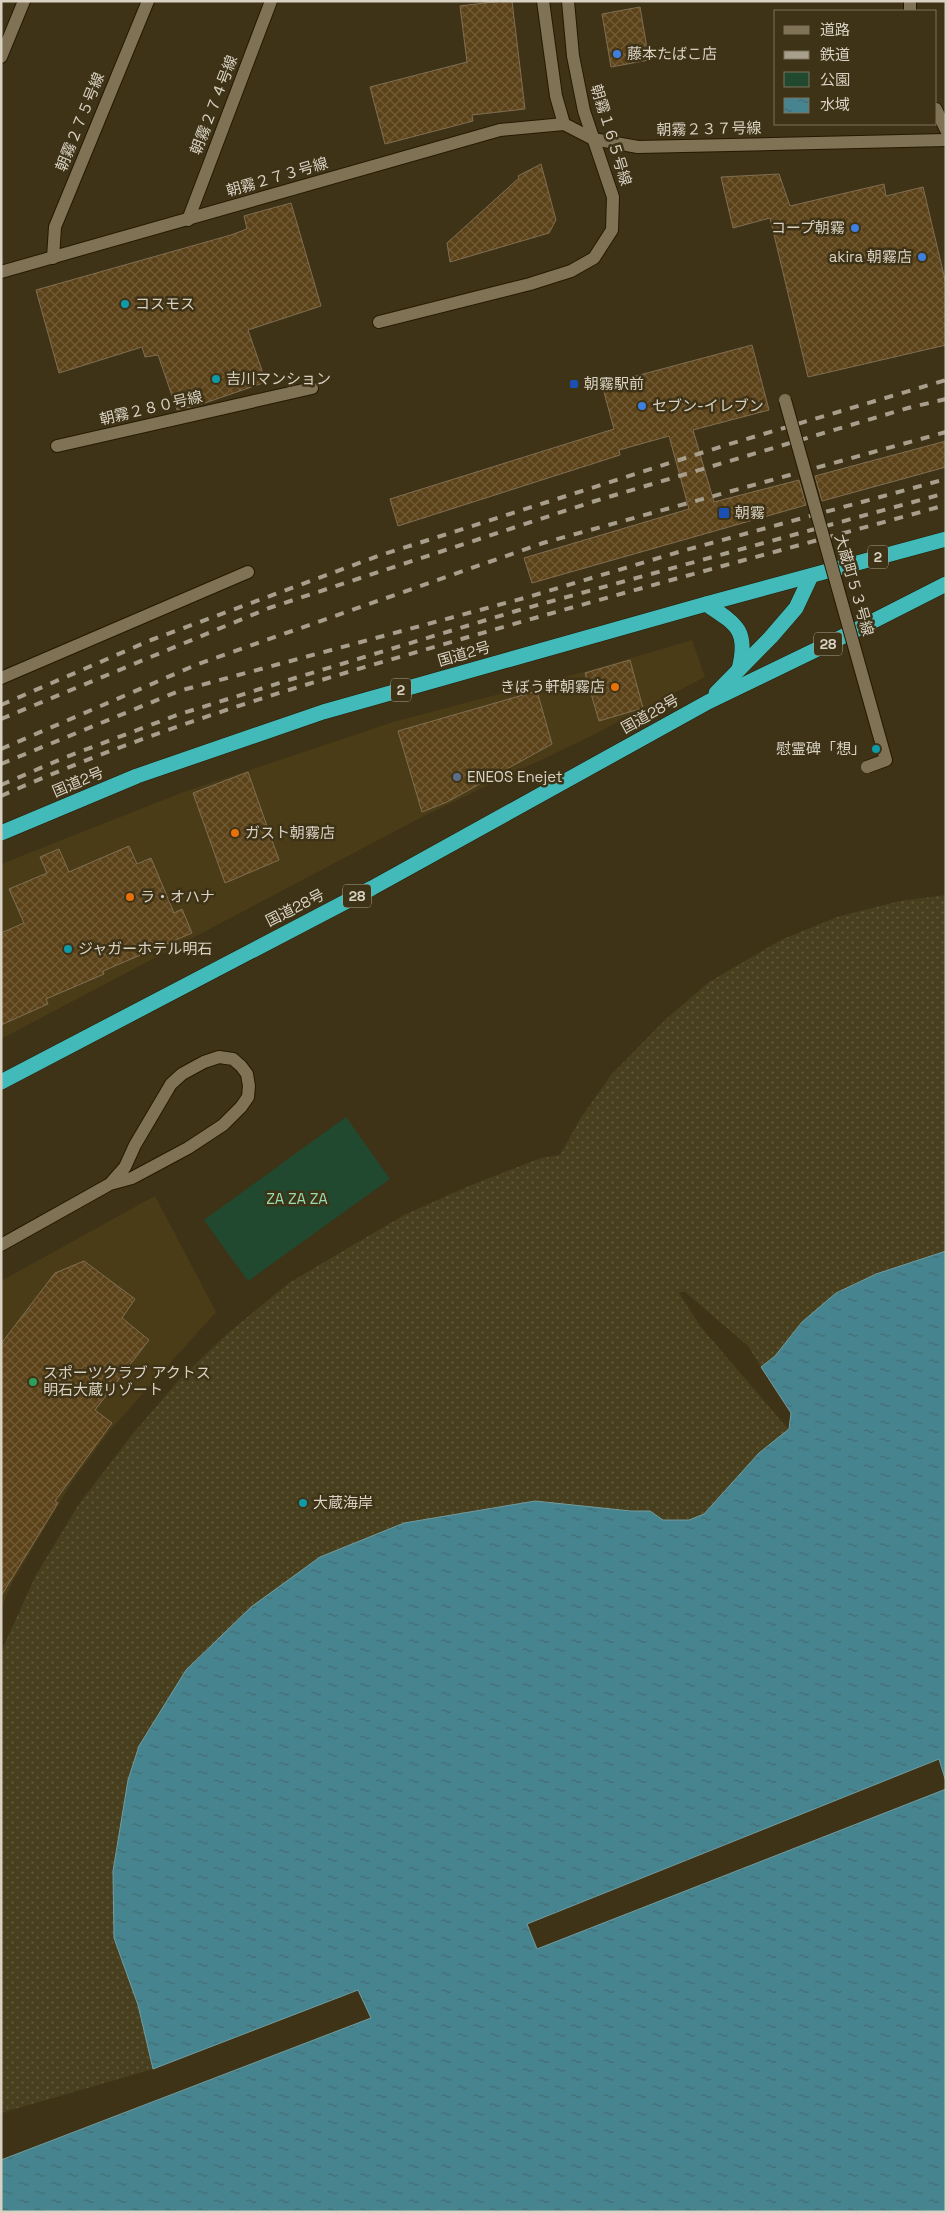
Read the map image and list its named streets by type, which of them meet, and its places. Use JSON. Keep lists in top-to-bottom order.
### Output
{
  "streets": {
    "highway": [
      "2",
      "28",
      "国道2号",
      "国道28号"
    ],
    "street": [
      "朝霧２７４号線",
      "朝霧２７５号線",
      "朝霧２３７号線",
      "朝霧１６５号線",
      "朝霧２７３号線",
      "朝霧２８０号線",
      "大蔵町５３号線"
    ]
  },
  "crossings": [
    ["朝霧２７４号線", "朝霧２７３号線"],
    ["朝霧２７５号線", "朝霧２７３号線"],
    ["朝霧２３７号線", "朝霧１６５号線"],
    ["朝霧２３７号線", "朝霧２７３号線"],
    ["国道2号", "国道28号"]
  ],
  "parks": ["ZA ZA ZA"],
  "places": {
    "other": [
      "藤本たばこ店",
      "コープ朝霧",
      "akira 朝霧店",
      "コスモス",
      "吉川マンション",
      "セブン-イレブン",
      "きぼう軒朝霧店",
      "慰霊碑「想」",
      "ENEOS Enejet",
      "ガスト朝霧店",
      "ラ・オハナ",
      "ジャガーホテル明石",
      "スポーツクラブ アクトス 明石大蔵リゾート",
      "大蔵海岸"
    ],
    "transit": ["朝霧駅前", "朝霧"]
  },
  "legend": [
    "道路",
    "鉄道",
    "公園",
    "水域"
  ]
}
